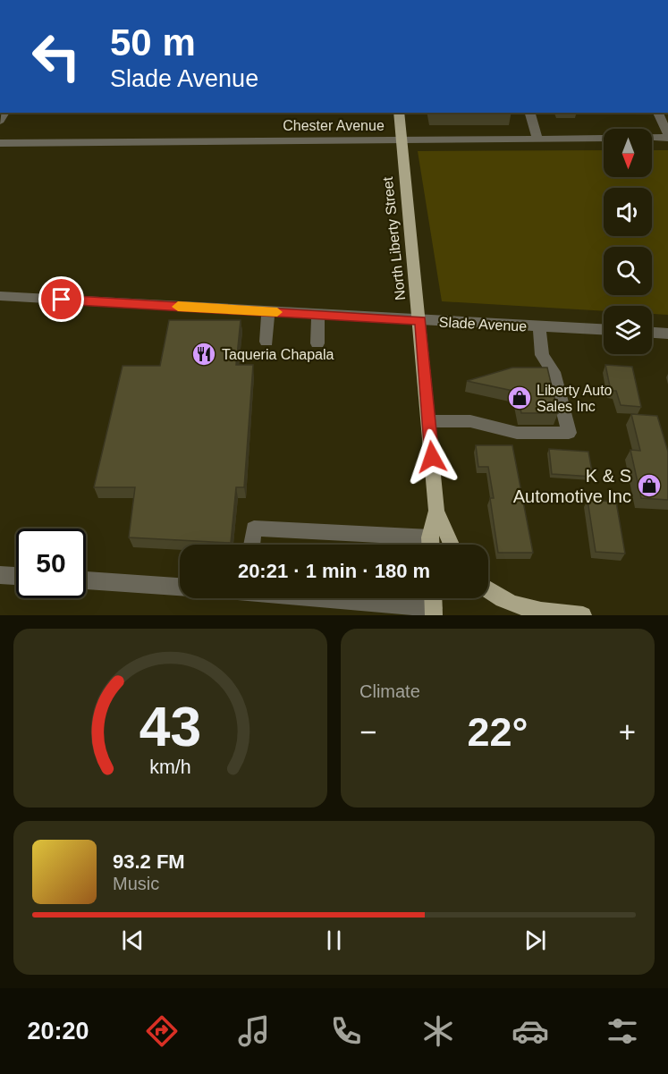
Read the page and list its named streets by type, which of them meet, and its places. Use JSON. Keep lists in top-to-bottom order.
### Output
{
  "streets": {
    "main road": ["North Liberty Street"],
    "street": ["Chester Avenue", "Slade Avenue"]
  },
  "crossings": [
    ["Chester Avenue", "North Liberty Street"],
    ["North Liberty Street", "Slade Avenue"]
  ],
  "places": {
    "restaurant": ["Taqueria Chapala"],
    "shop": ["Liberty Auto Sales Inc", "K & S Automotive Inc"]
  },
  "north": "bottom",
  "page": {
    "turn": ["50 m", "Slade Avenue"],
    "limit": "50",
    "trip": "20:21 · 1 min · 180 m",
    "tile": "Climate",
    "heat": ["−", "22°", "+"],
    "song": ["93.2 FM", "Music"],
    "tabs": "20:20",
    "gauge": ["43", "km/h"]
  }
}
